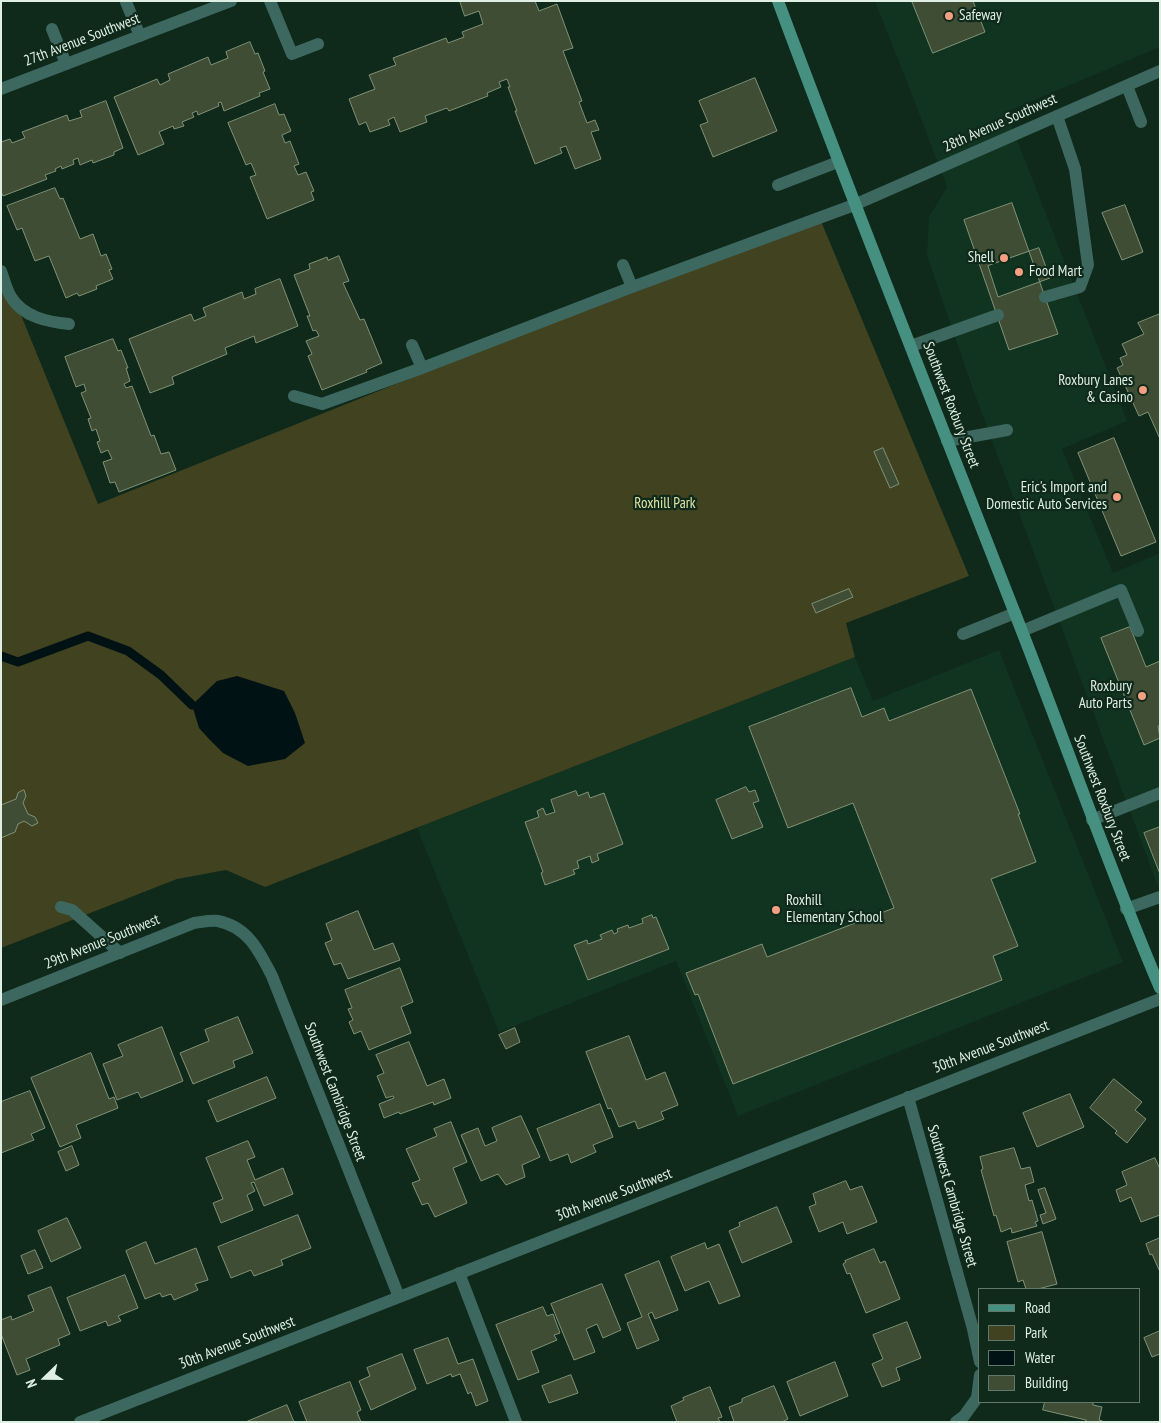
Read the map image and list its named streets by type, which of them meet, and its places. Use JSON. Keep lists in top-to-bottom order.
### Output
{
  "streets": {
    "main road": ["Southwest Roxbury Street"],
    "street": [
      "27th Avenue Southwest",
      "28th Avenue Southwest",
      "29th Avenue Southwest",
      "30th Avenue Southwest",
      "Southwest Cambridge Street"
    ]
  },
  "crossings": [
    ["28th Avenue Southwest", "Southwest Roxbury Street"],
    ["29th Avenue Southwest", "Southwest Cambridge Street"],
    ["30th Avenue Southwest", "Southwest Cambridge Street"]
  ],
  "parks": ["Roxhill Park"],
  "places": [
    "Safeway",
    "Shell",
    "Food Mart",
    "Roxbury Lanes & Casino",
    "Eric's Import and Domestic Auto Services",
    "Roxbury Auto Parts",
    "Roxhill Elementary School"
  ],
  "legend": [
    "Road",
    "Park",
    "Water",
    "Building"
  ],
  "north": "left"
}
